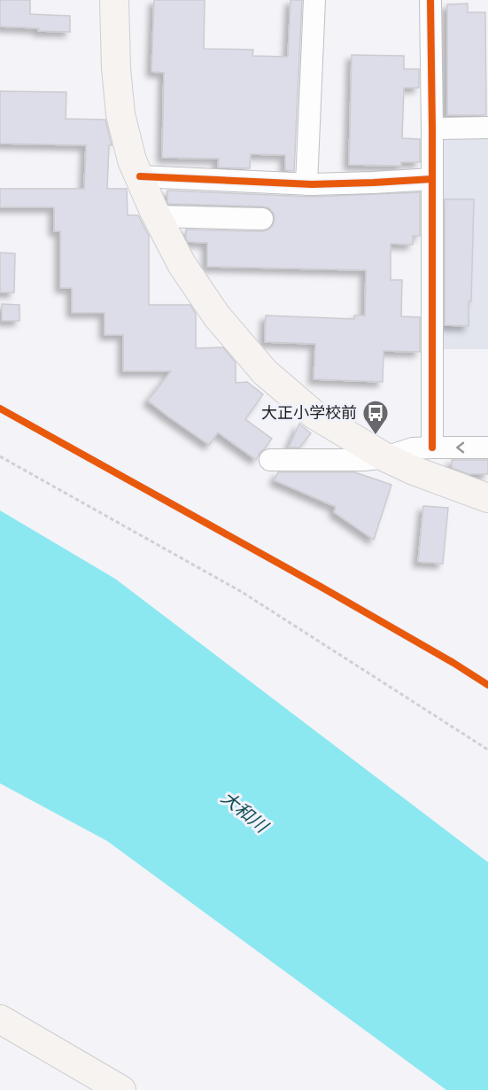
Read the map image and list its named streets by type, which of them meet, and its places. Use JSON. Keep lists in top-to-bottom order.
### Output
{
  "water": ["大和川"],
  "places": {
    "bus stop": ["大正小学校前"]
  }
}
